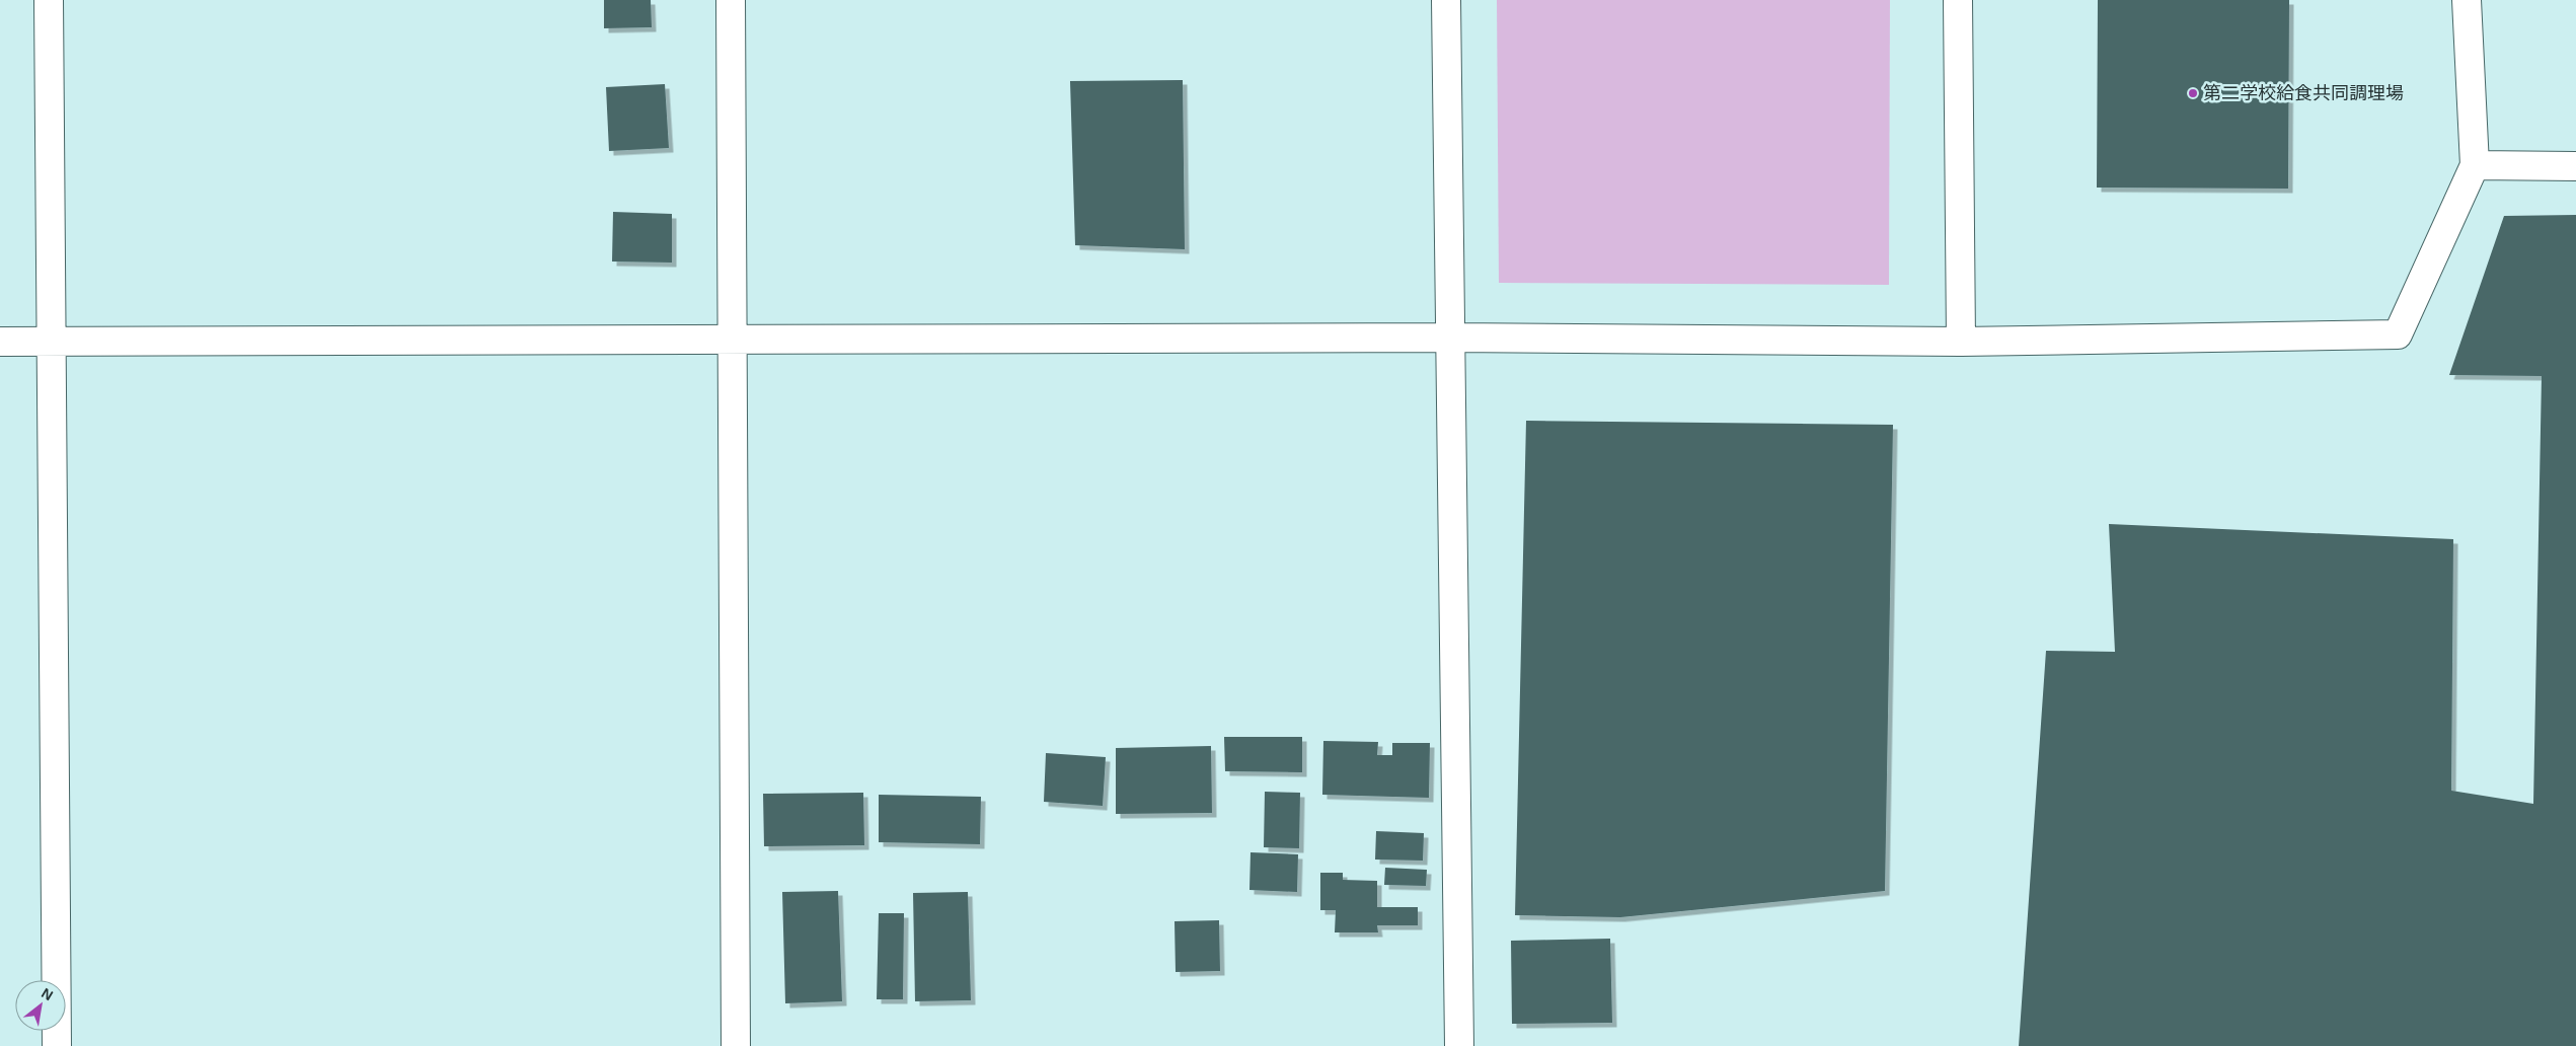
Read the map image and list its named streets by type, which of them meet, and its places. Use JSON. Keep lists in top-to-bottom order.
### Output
{
  "places": ["第二学校給食共同調理場"],
  "north": "top right"
}
